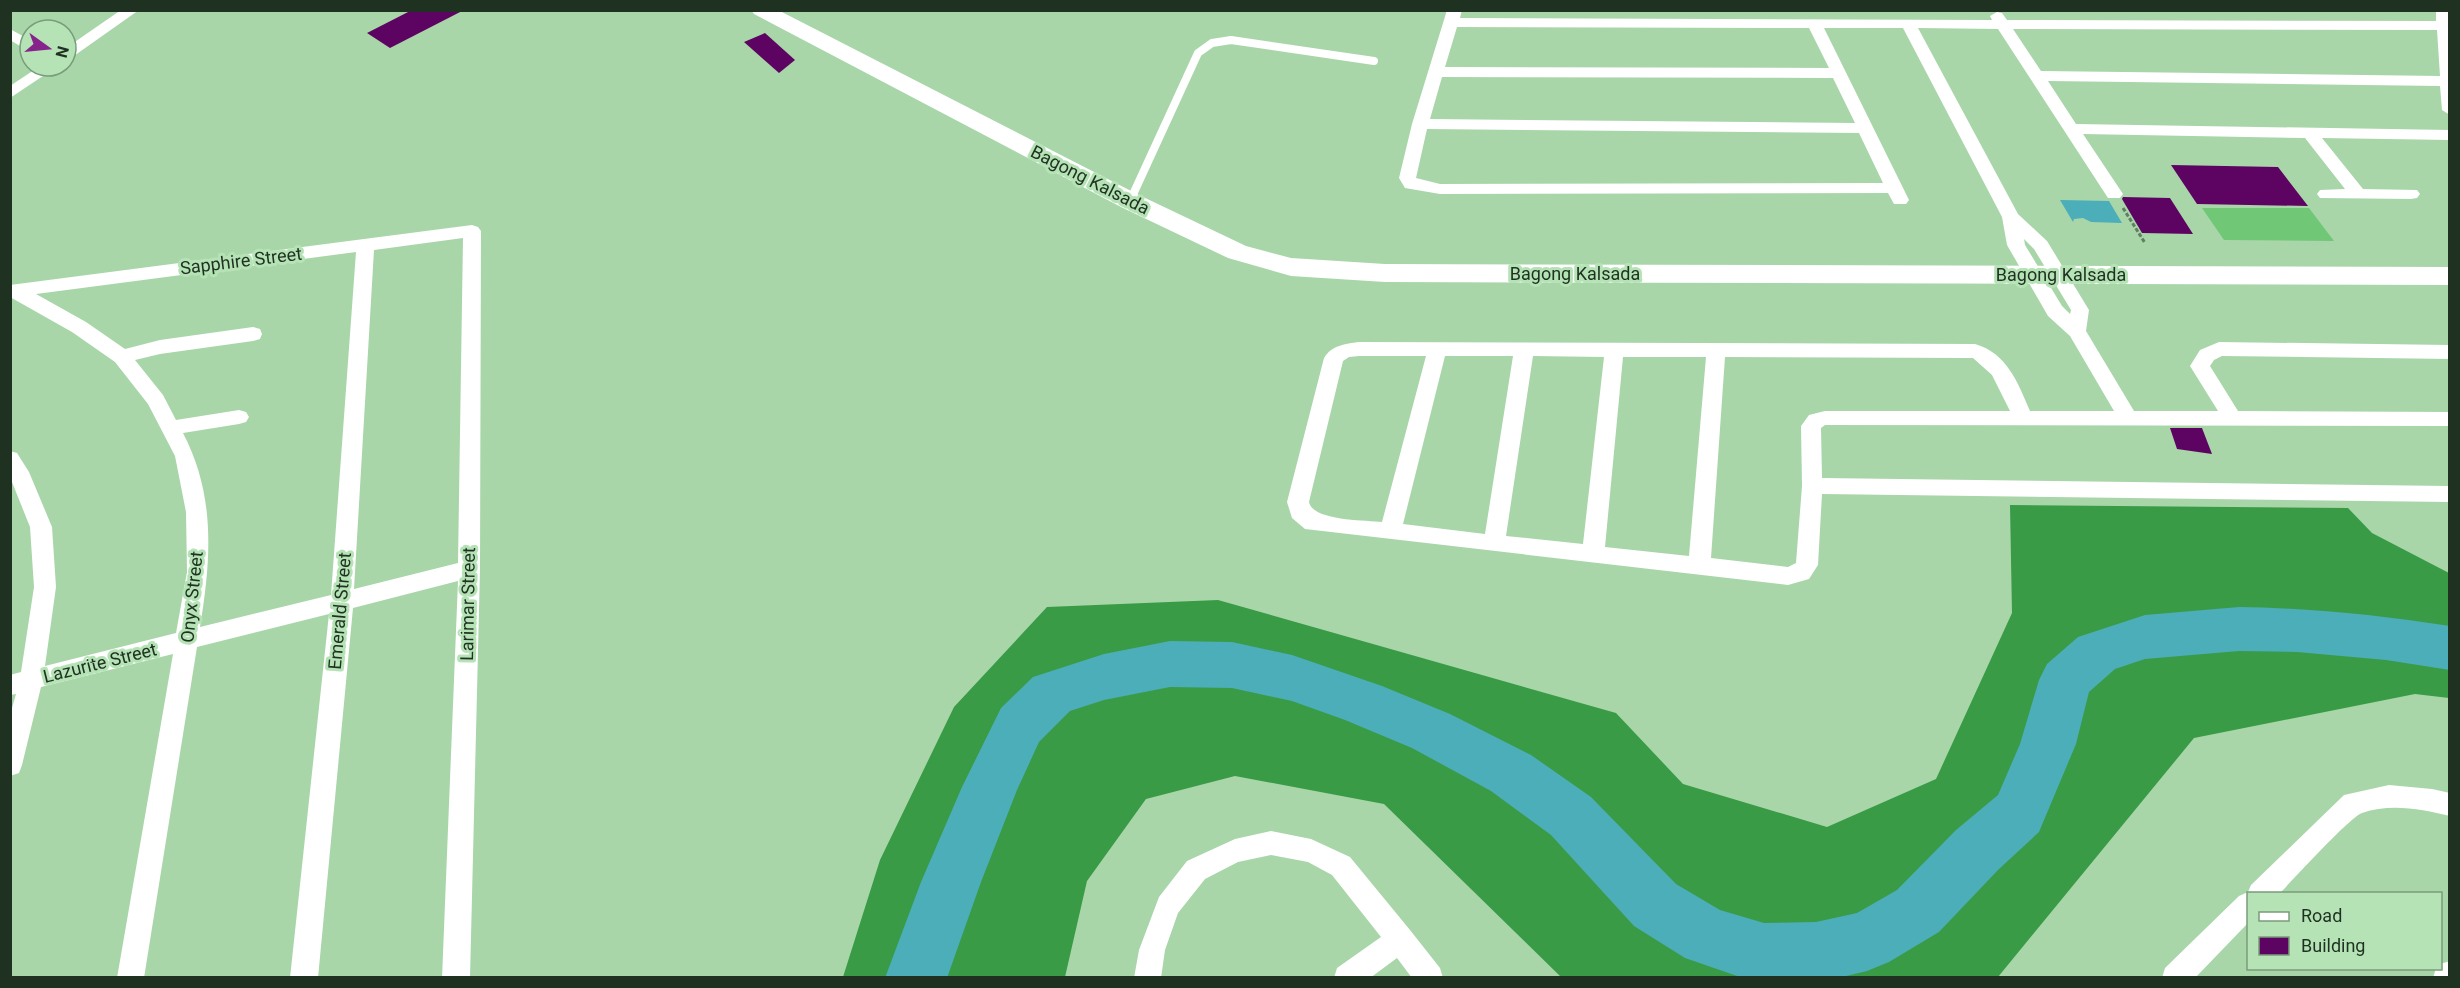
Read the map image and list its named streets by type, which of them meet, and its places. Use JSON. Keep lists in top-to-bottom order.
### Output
{
  "streets": {
    "street": [
      "Bagong Kalsada",
      "Sapphire Street",
      "Onyx Street",
      "Larimar Street",
      "Emerald Street",
      "Lazurite Street"
    ]
  },
  "crossings": [
    ["Sapphire Street", "Onyx Street"],
    ["Sapphire Street", "Larimar Street"],
    ["Sapphire Street", "Emerald Street"],
    ["Onyx Street", "Lazurite Street"],
    ["Larimar Street", "Lazurite Street"],
    ["Emerald Street", "Lazurite Street"]
  ],
  "legend": ["Road", "Building"],
  "north": "right"
}
